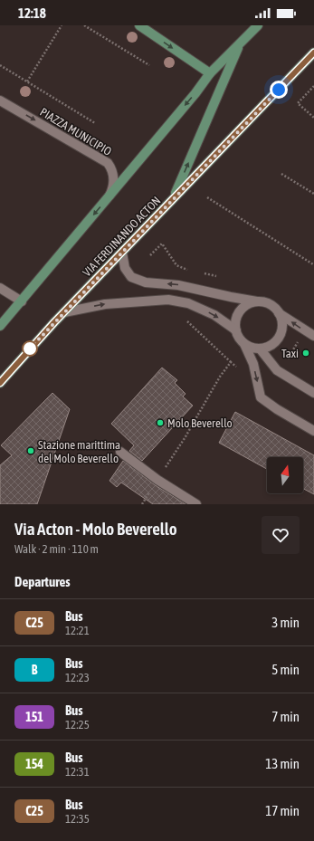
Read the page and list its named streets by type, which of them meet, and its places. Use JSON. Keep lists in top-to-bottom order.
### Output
{
  "streets": {
    "main road": ["VIA FERDINANDO ACTON"],
    "street": ["PIAZZA MUNICIPIO"]
  },
  "one_way": ["PIAZZA MUNICIPIO"],
  "places": ["Taxi", "Molo Beverello", "Stazione marittima del Molo Beverello"],
  "lines": ["bus line C25"],
  "north": "top",
  "page": {
    "status": "12:18",
    "heading": [
      ["Via Acton - Molo Beverello", "Walk · 2 min · 110 m"],
      "Departures"
    ],
    "list": [
      {
        "mark": "C25",
        "name": "Bus",
        "note": "12:21",
        "value": "3 min"
      },
      {
        "mark": "B",
        "name": "Bus",
        "note": "12:23",
        "value": "5 min"
      },
      {
        "mark": "151",
        "name": "Bus",
        "note": "12:25",
        "value": "7 min"
      },
      {
        "mark": "154",
        "name": "Bus",
        "note": "12:31",
        "value": "13 min"
      },
      {
        "mark": "C25",
        "name": "Bus",
        "note": "12:35",
        "value": "17 min"
      }
    ]
  }
}
